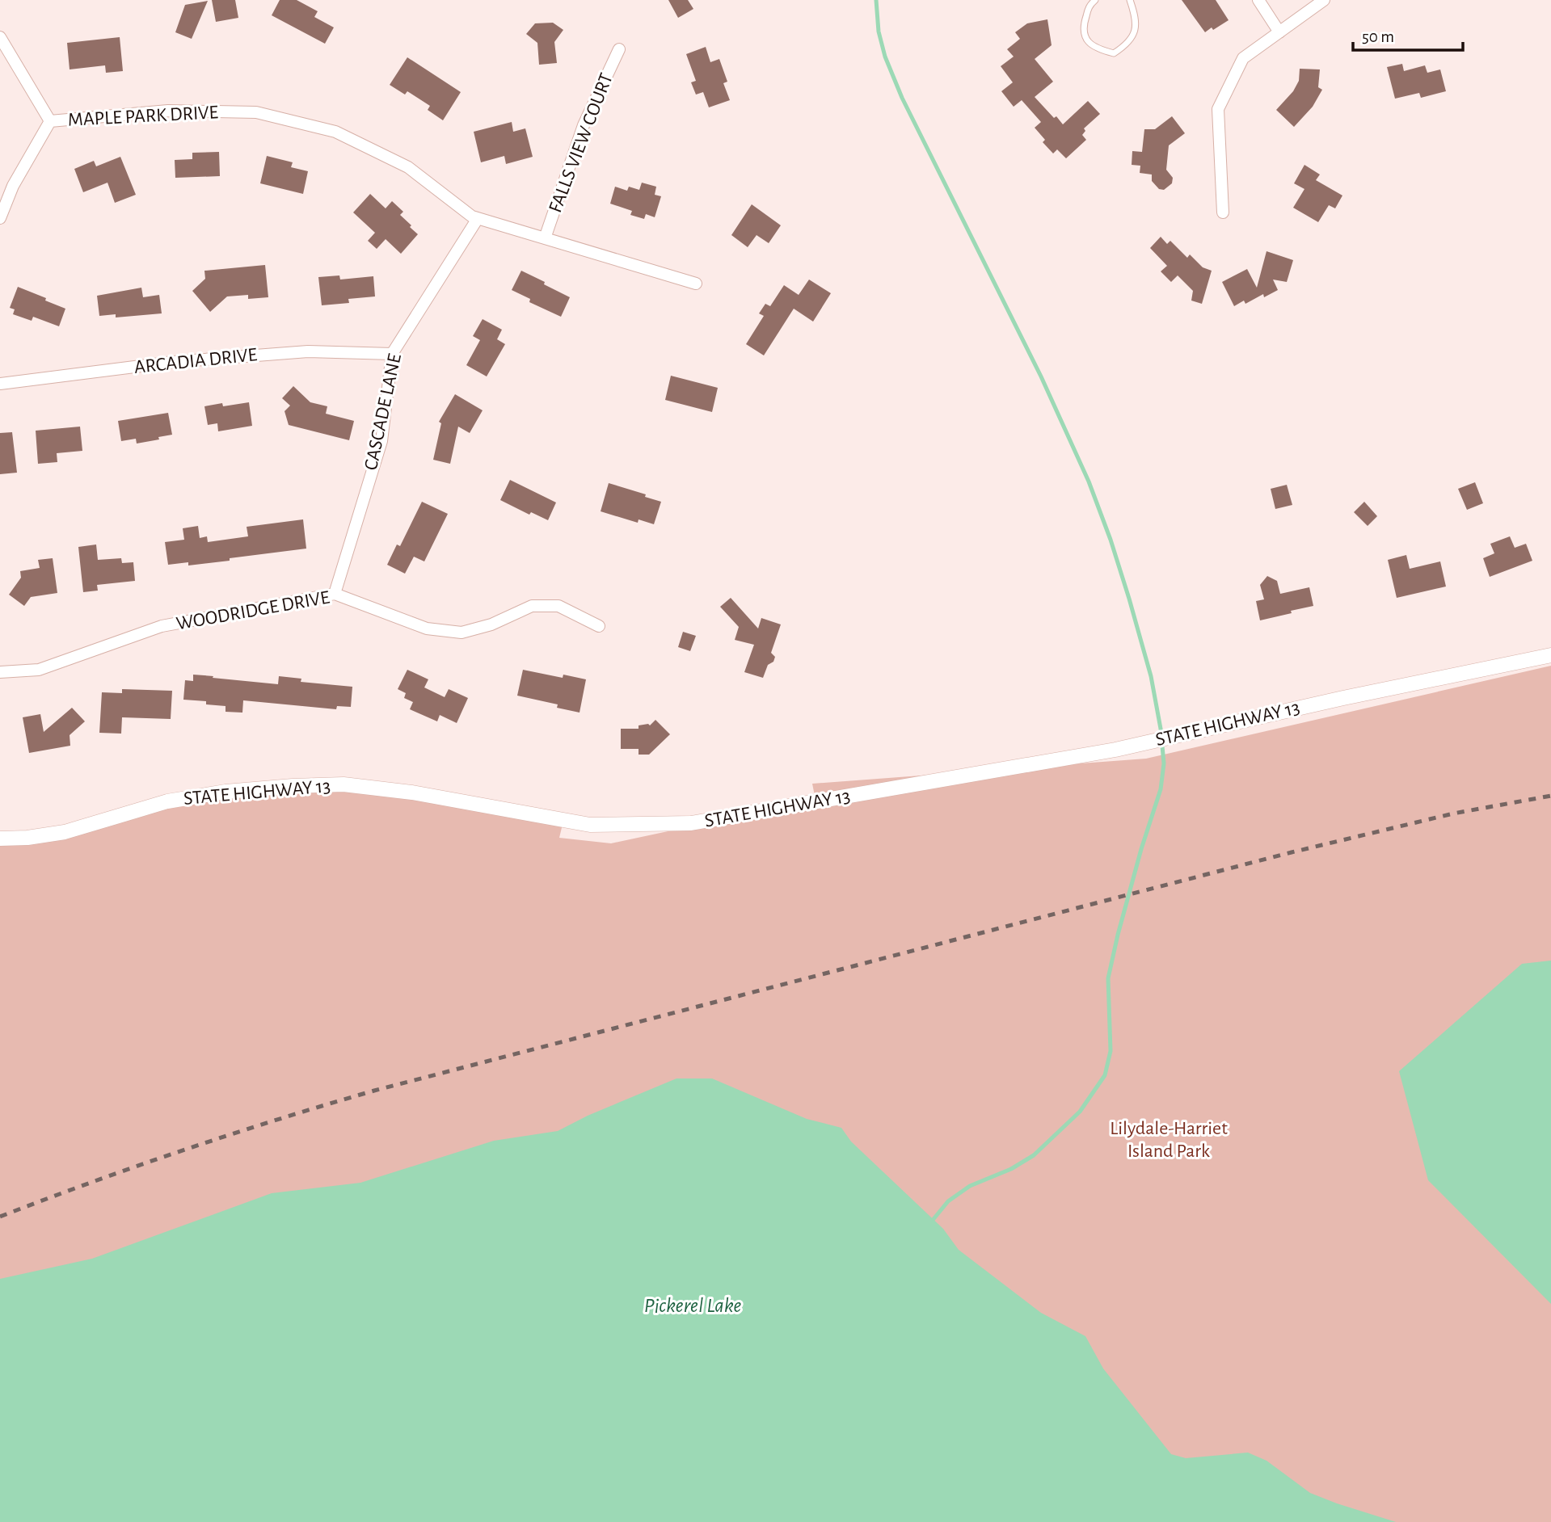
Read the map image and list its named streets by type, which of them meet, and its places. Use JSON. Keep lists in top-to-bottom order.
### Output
{
  "streets": {
    "street": [
      "MAPLE PARK DRIVE",
      "FALLS VIEW COURT",
      "ARCADIA DRIVE",
      "CASCADE LANE",
      "WOODRIDGE DRIVE",
      "STATE HIGHWAY 13"
    ]
  },
  "crossings": [
    ["MAPLE PARK DRIVE", "FALLS VIEW COURT"],
    ["MAPLE PARK DRIVE", "CASCADE LANE"],
    ["ARCADIA DRIVE", "CASCADE LANE"],
    ["CASCADE LANE", "WOODRIDGE DRIVE"]
  ],
  "water": ["Pickerel Lake"],
  "parks": ["Lilydale-Harriet Island Park"],
  "scale_bar": "50 m"
}
